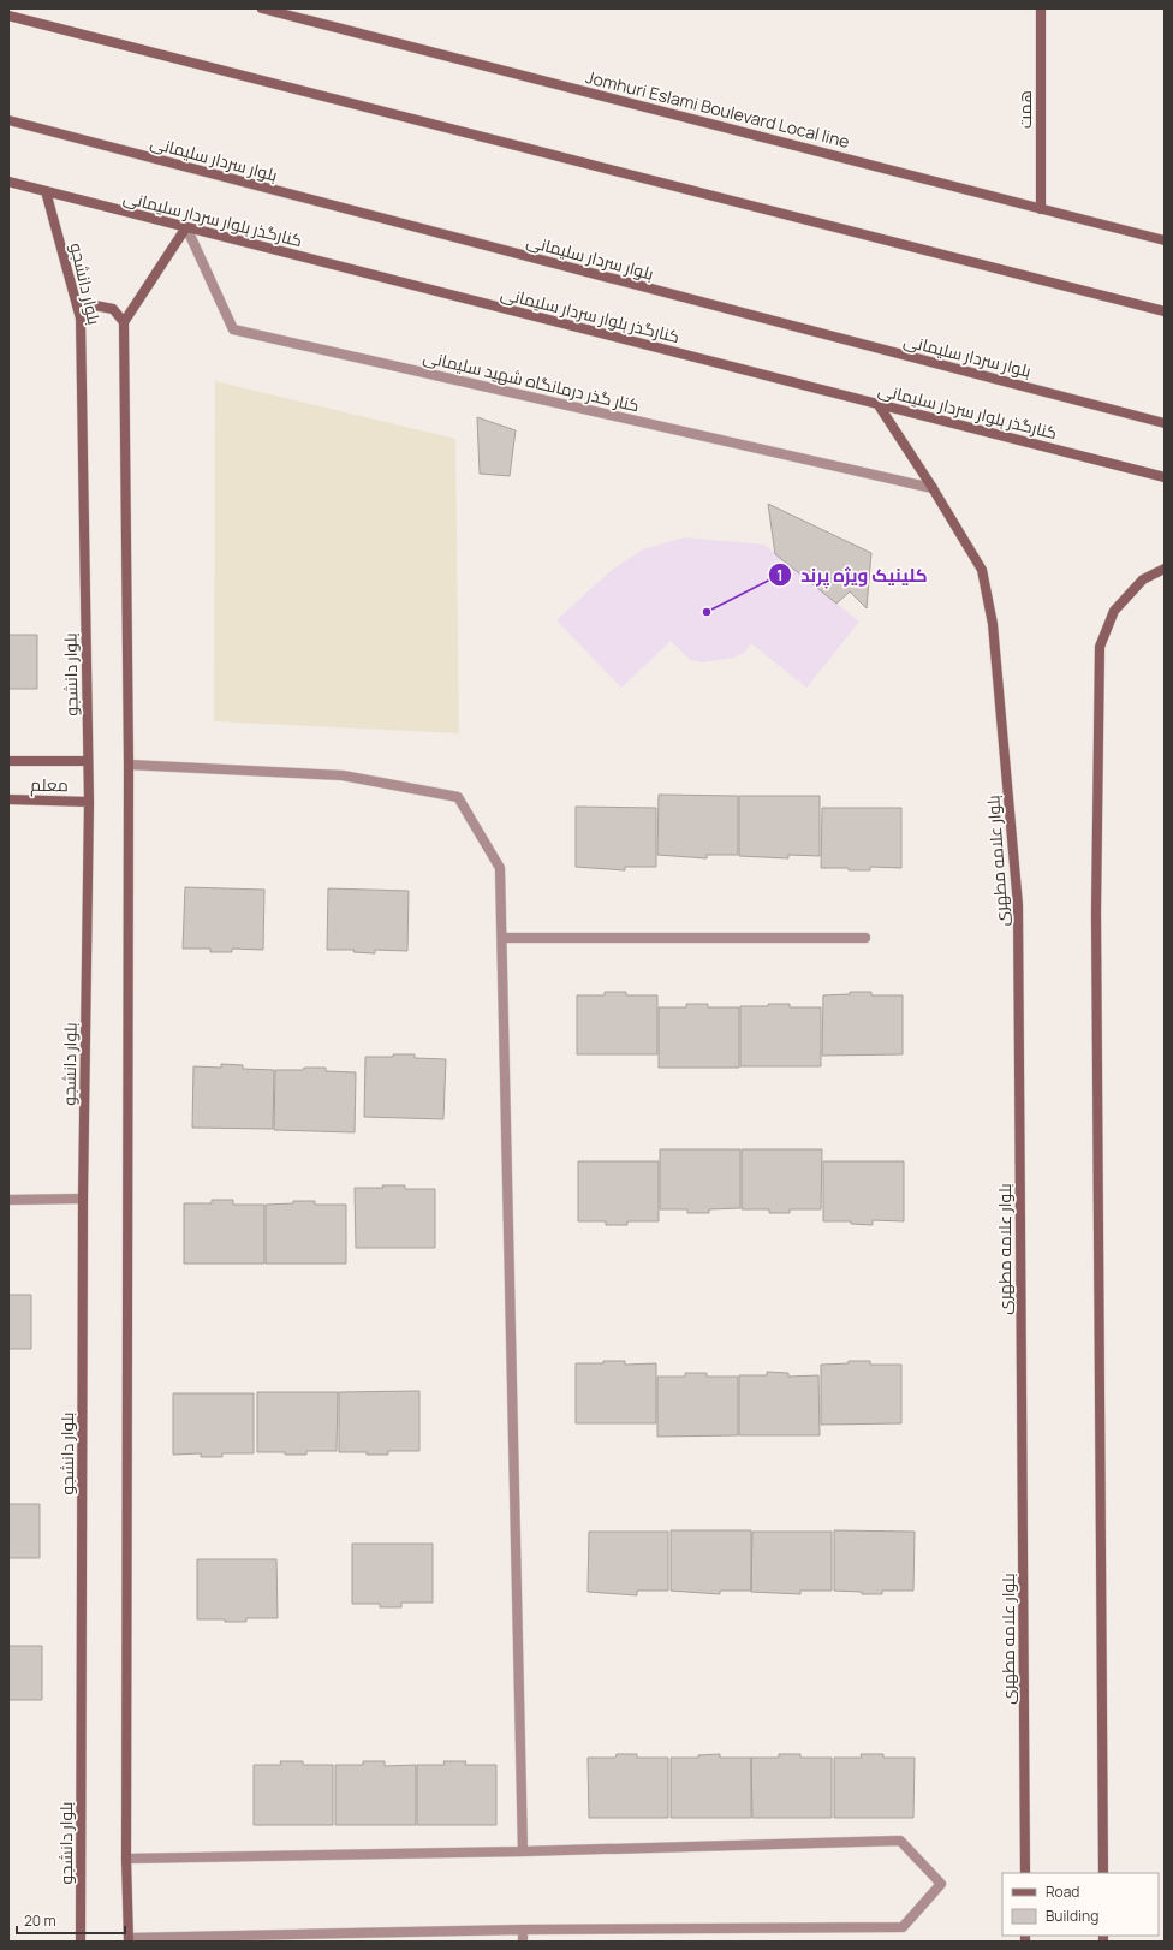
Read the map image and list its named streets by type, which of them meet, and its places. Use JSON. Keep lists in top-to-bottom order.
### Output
{
  "streets": {
    "street": [
      "Jomhuri Eslami Boulevard Local line",
      "همت",
      "بلوار سردار سلیمانی",
      "کنارگذر بلوار سردار سلیمانی",
      "بلوار دانشجو",
      "کنار گذر درمانگاه شهید سلیمانی",
      "معلم",
      "بلوار علامه مطهری"
    ]
  },
  "crossings": [
    ["Jomhuri Eslami Boulevard Local line", "همت"],
    ["کنارگذر بلوار سردار سلیمانی", "بلوار دانشجو"],
    ["کنارگذر بلوار سردار سلیمانی", "کنار گذر درمانگاه شهید سلیمانی"],
    ["کنارگذر بلوار سردار سلیمانی", "بلوار علامه مطهری"],
    ["بلوار دانشجو", "کنار گذر درمانگاه شهید سلیمانی"],
    ["بلوار دانشجو", "معلم"],
    ["کنار گذر درمانگاه شهید سلیمانی", "بلوار علامه مطهری"]
  ],
  "places": ["کلینیک ویژه پرند"],
  "legend": ["Road", "Building"],
  "scale_bar": "20 m"
}
